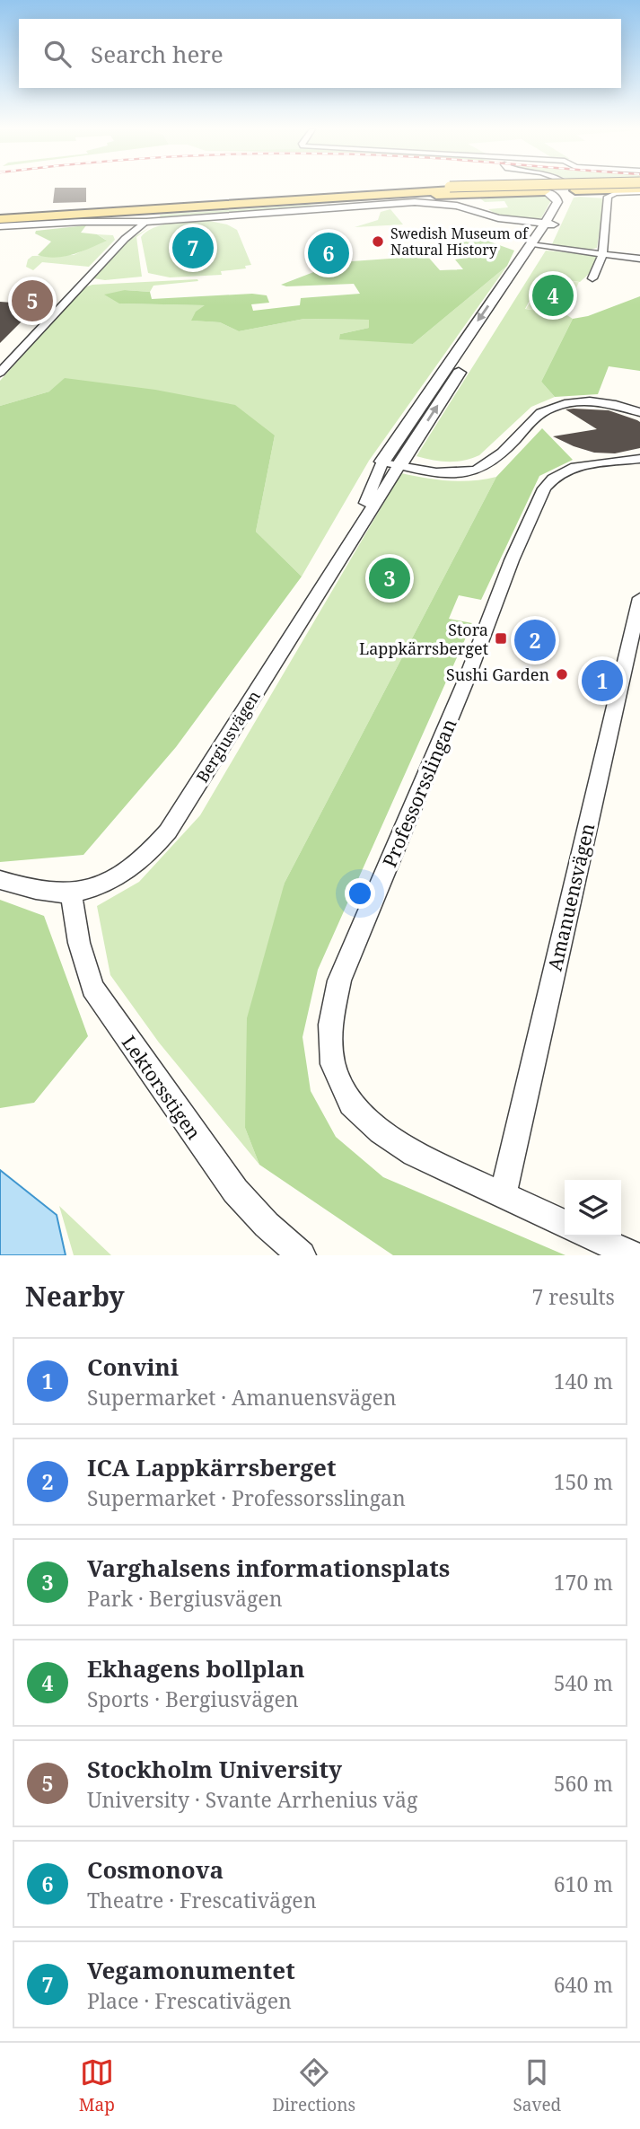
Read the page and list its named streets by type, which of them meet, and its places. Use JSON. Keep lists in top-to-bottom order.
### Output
{
  "streets": {
    "street": [
      "Bergiusvägen",
      "Professorsslingan",
      "Amanuensvägen",
      "Lektorsstigen"
    ]
  },
  "crossings": [
    ["Bergiusvägen", "Lektorsstigen"],
    ["Professorsslingan", "Amanuensvägen"]
  ],
  "places": {
    "other": ["Swedish Museum of Natural History", "Sushi Garden"],
    "transit": ["Stora Lappkärrsberget"]
  },
  "page": {
    "search": "Search here",
    "pins": [
      "7",
      "6",
      "4",
      "5",
      "3",
      "2",
      "1"
    ],
    "heading": ["Nearby", "7 results"],
    "list": [
      {
        "mark": "1",
        "name": "Convini",
        "note": "Supermarket · Amanuensvägen",
        "value": "140 m"
      },
      {
        "mark": "2",
        "name": "ICA Lappkärrsberget",
        "note": "Supermarket · Professorsslingan",
        "value": "150 m"
      },
      {
        "mark": "3",
        "name": "Varghalsens informationsplats",
        "note": "Park · Bergiusvägen",
        "value": "170 m"
      },
      {
        "mark": "4",
        "name": "Ekhagens bollplan",
        "note": "Sports · Bergiusvägen",
        "value": "540 m"
      },
      {
        "mark": "5",
        "name": "Stockholm University",
        "note": "University · Svante Arrhenius väg",
        "value": "560 m"
      },
      {
        "mark": "6",
        "name": "Cosmonova",
        "note": "Theatre · Frescativägen",
        "value": "610 m"
      },
      {
        "mark": "7",
        "name": "Vegamonumentet",
        "note": "Place · Frescativägen",
        "value": "640 m"
      }
    ],
    "nav": ["Map", "Directions", "Saved"]
  }
}
